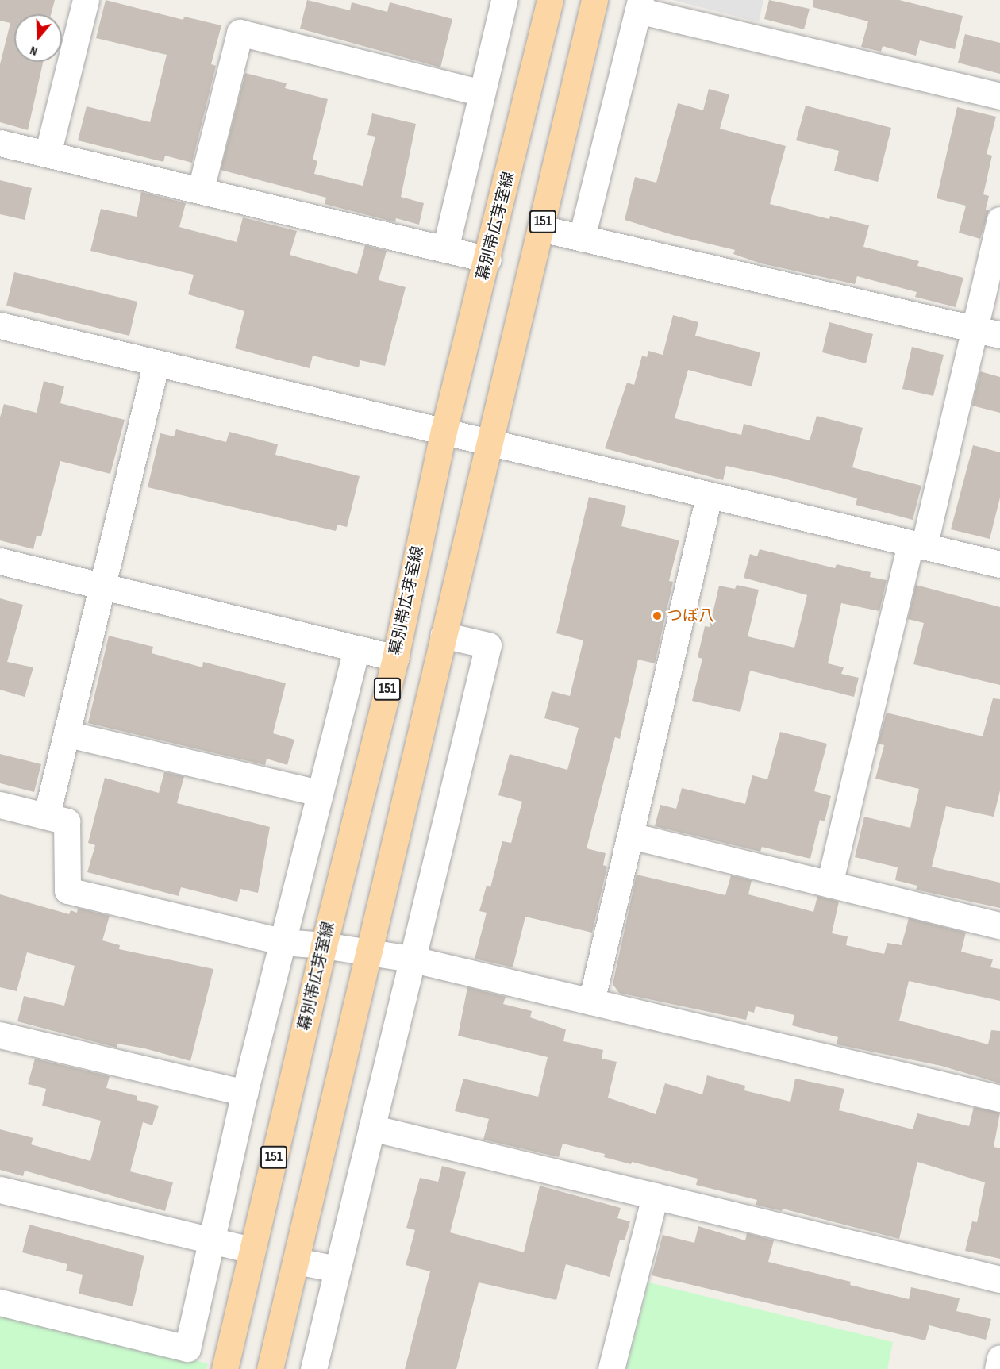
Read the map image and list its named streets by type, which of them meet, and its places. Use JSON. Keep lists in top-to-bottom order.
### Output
{
  "streets": {
    "main road": ["151", "幕別帯広芽室線"]
  },
  "places": ["つぼ八"],
  "north": "bottom"
}
